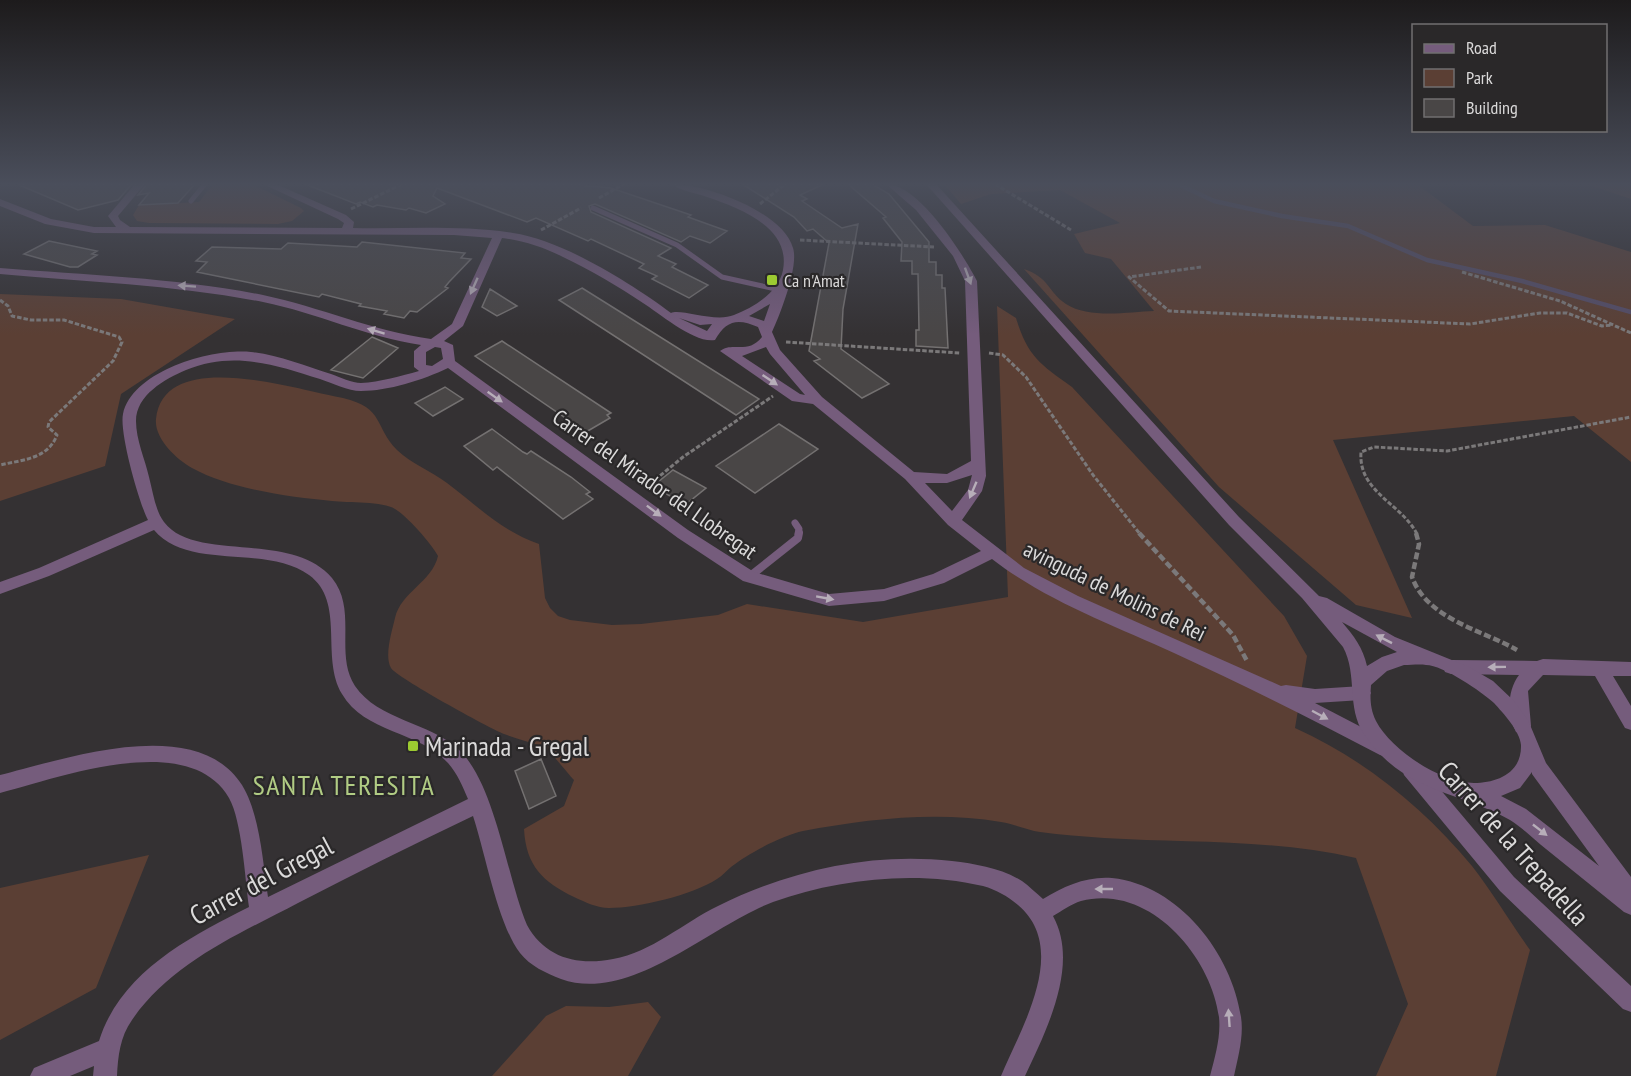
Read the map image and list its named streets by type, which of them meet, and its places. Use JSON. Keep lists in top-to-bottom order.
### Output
{
  "streets": {
    "street": [
      "Carrer del Mirador del Llobregat",
      "avinguda de Molins de Rei",
      "Carrer de la Trepadella",
      "Carrer del Gregal"
    ]
  },
  "crossings": [
    ["Carrer del Mirador del Llobregat", "avinguda de Molins de Rei"],
    ["avinguda de Molins de Rei", "Carrer de la Trepadella"]
  ],
  "one_way": ["Carrer del Mirador del Llobregat"],
  "districts": ["SANTA TERESITA"],
  "places": {
    "transit": ["Ca n'Amat", "Marinada - Gregal"]
  },
  "legend": ["Road", "Park", "Building"]
}
